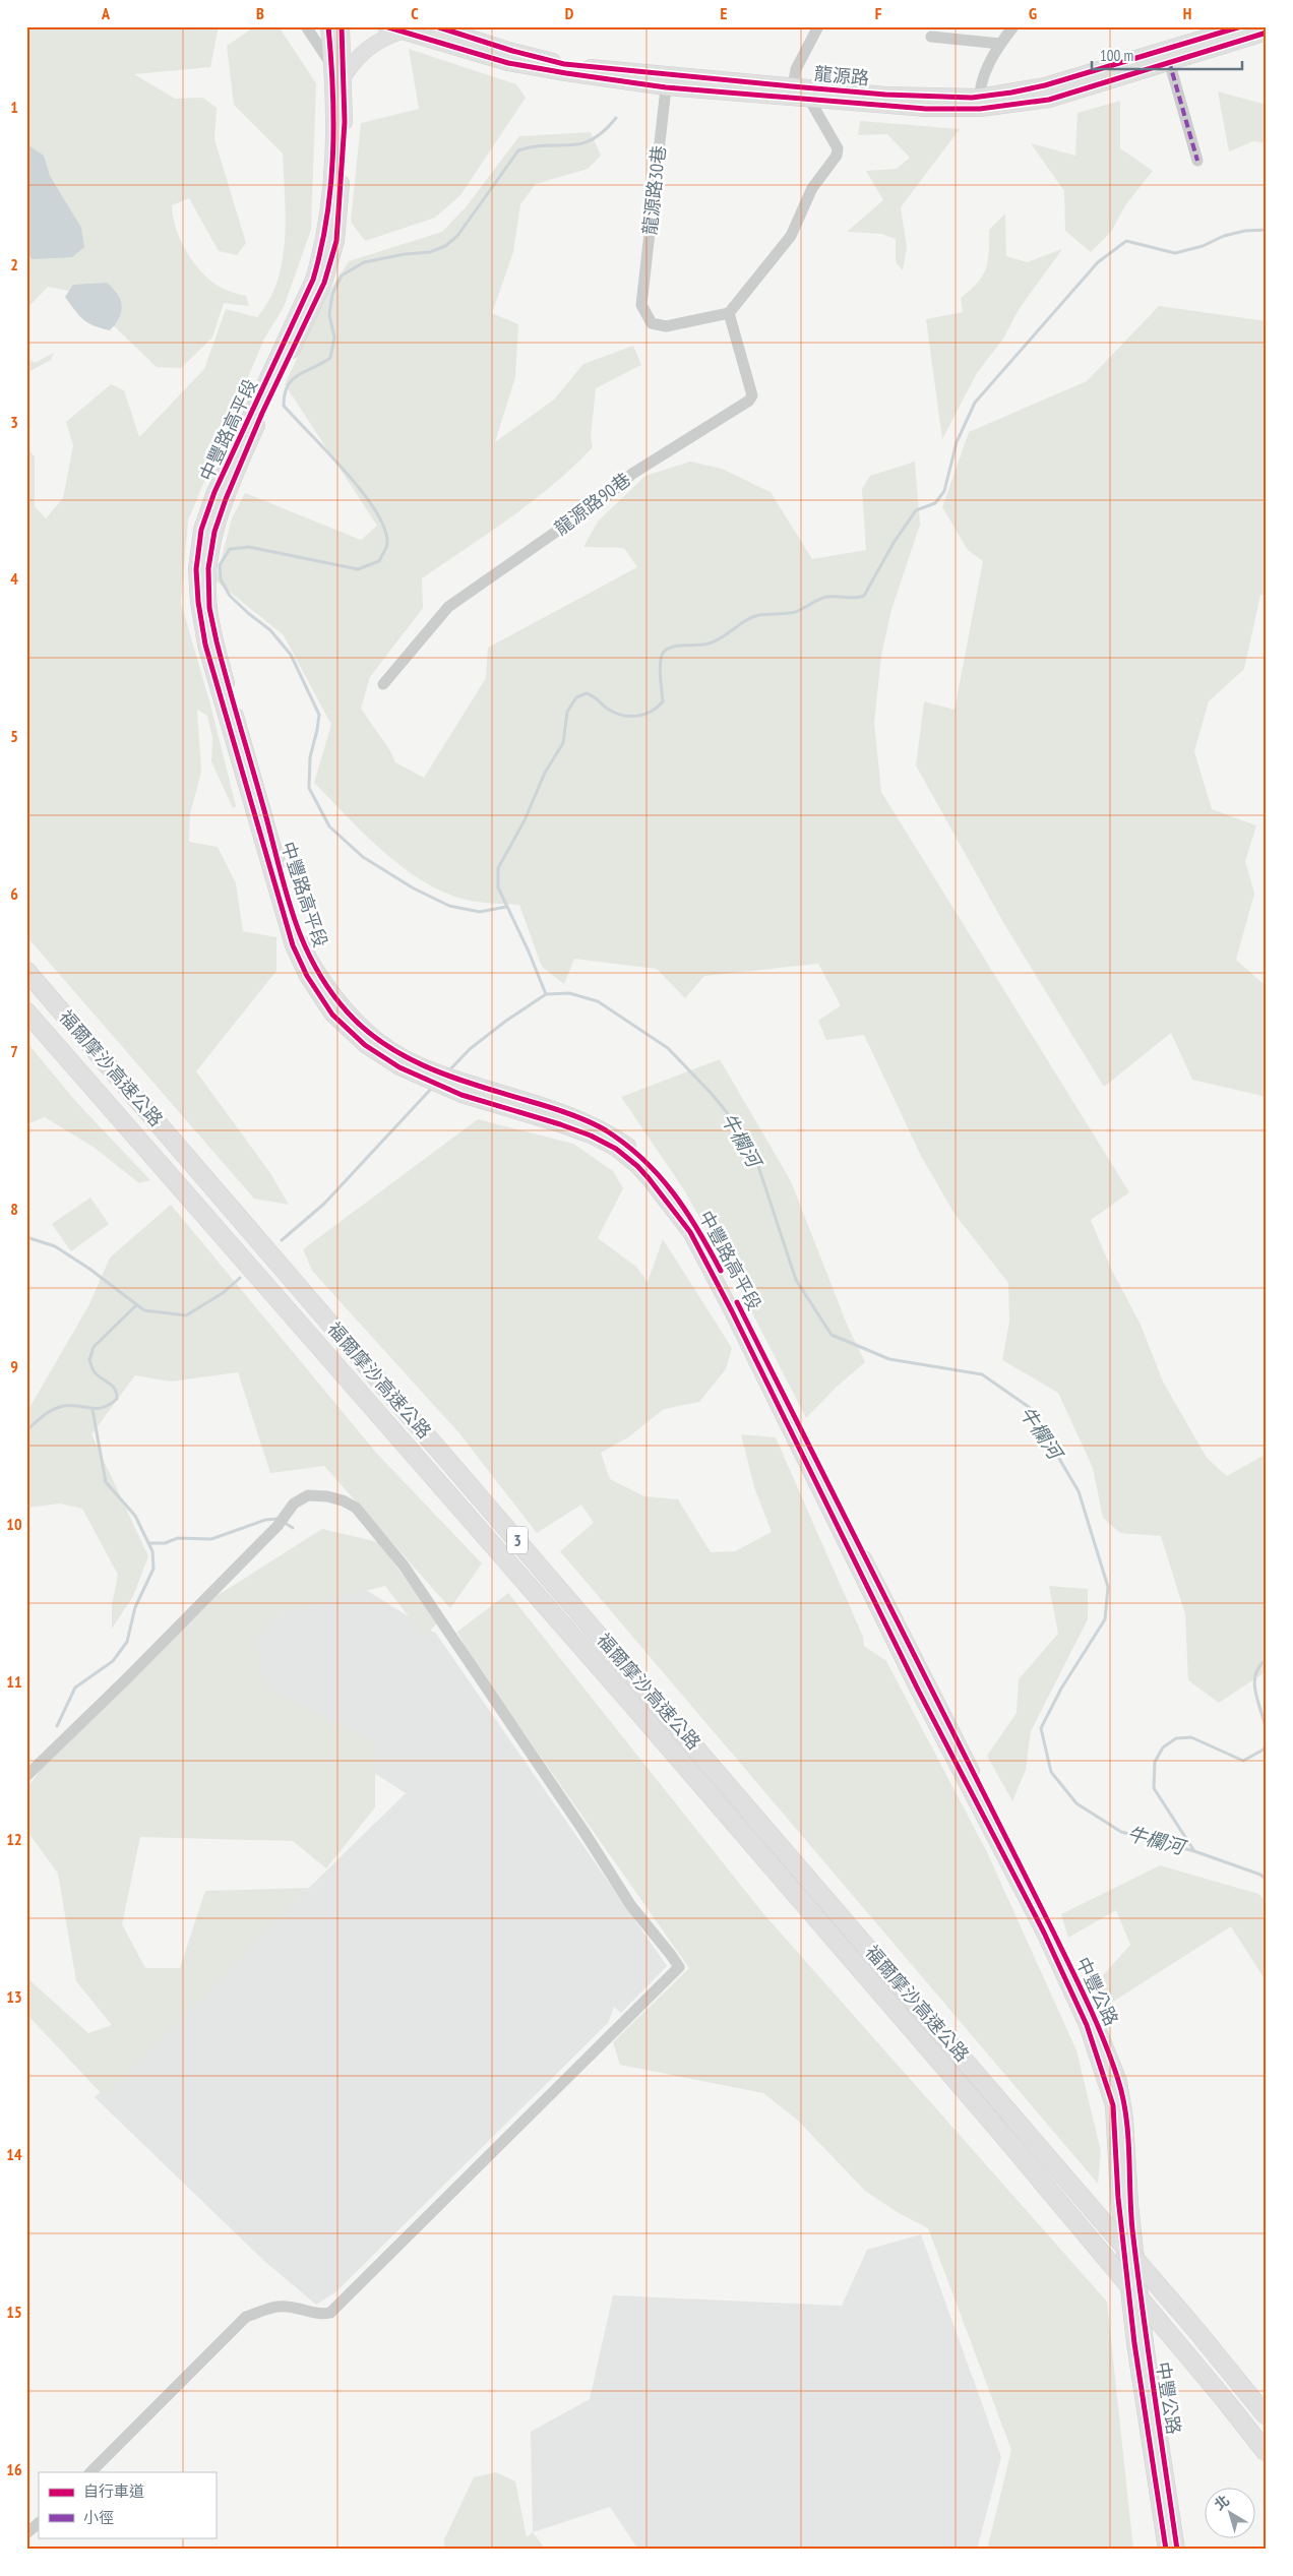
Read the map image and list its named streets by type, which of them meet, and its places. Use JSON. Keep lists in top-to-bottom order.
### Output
{
  "streets": {
    "highway": ["福爾摩沙高速公路", "3"],
    "main road": ["龍源路", "中豐路高平段", "中豐公路"],
    "street": ["龍源路30巷", "龍源路90巷"]
  },
  "crossings": [
    ["龍源路30巷", "龍源路90巷"],
    ["中豐路高平段", "中豐公路"]
  ],
  "water": ["牛欄河"],
  "legend": ["自行車道", "小徑"],
  "scale_bar": "100 m",
  "north": "top left",
  "grid": {
    "columns": [
      "A",
      "B",
      "C",
      "D",
      "E",
      "F",
      "G",
      "H"
    ],
    "rows": [
      "1",
      "2",
      "3",
      "4",
      "5",
      "6",
      "7",
      "8",
      "9",
      "10",
      "11",
      "12",
      "13",
      "14",
      "15",
      "16"
    ]
  }
}
